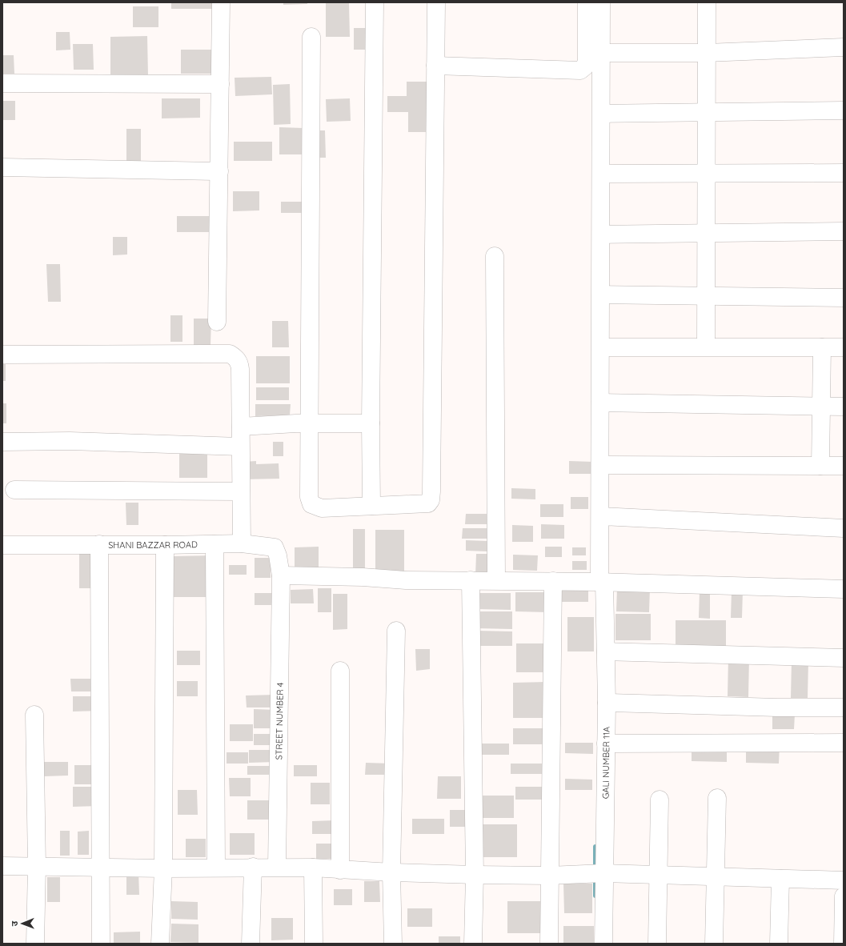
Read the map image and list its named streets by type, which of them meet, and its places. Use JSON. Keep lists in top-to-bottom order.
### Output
{
  "streets": {
    "street": ["SHANI BAZZAR ROAD", "STREET NUMBER 4", "GALI NUMBER 11A"]
  },
  "crossings": [
    ["SHANI BAZZAR ROAD", "STREET NUMBER 4"]
  ],
  "north": "left"
}
